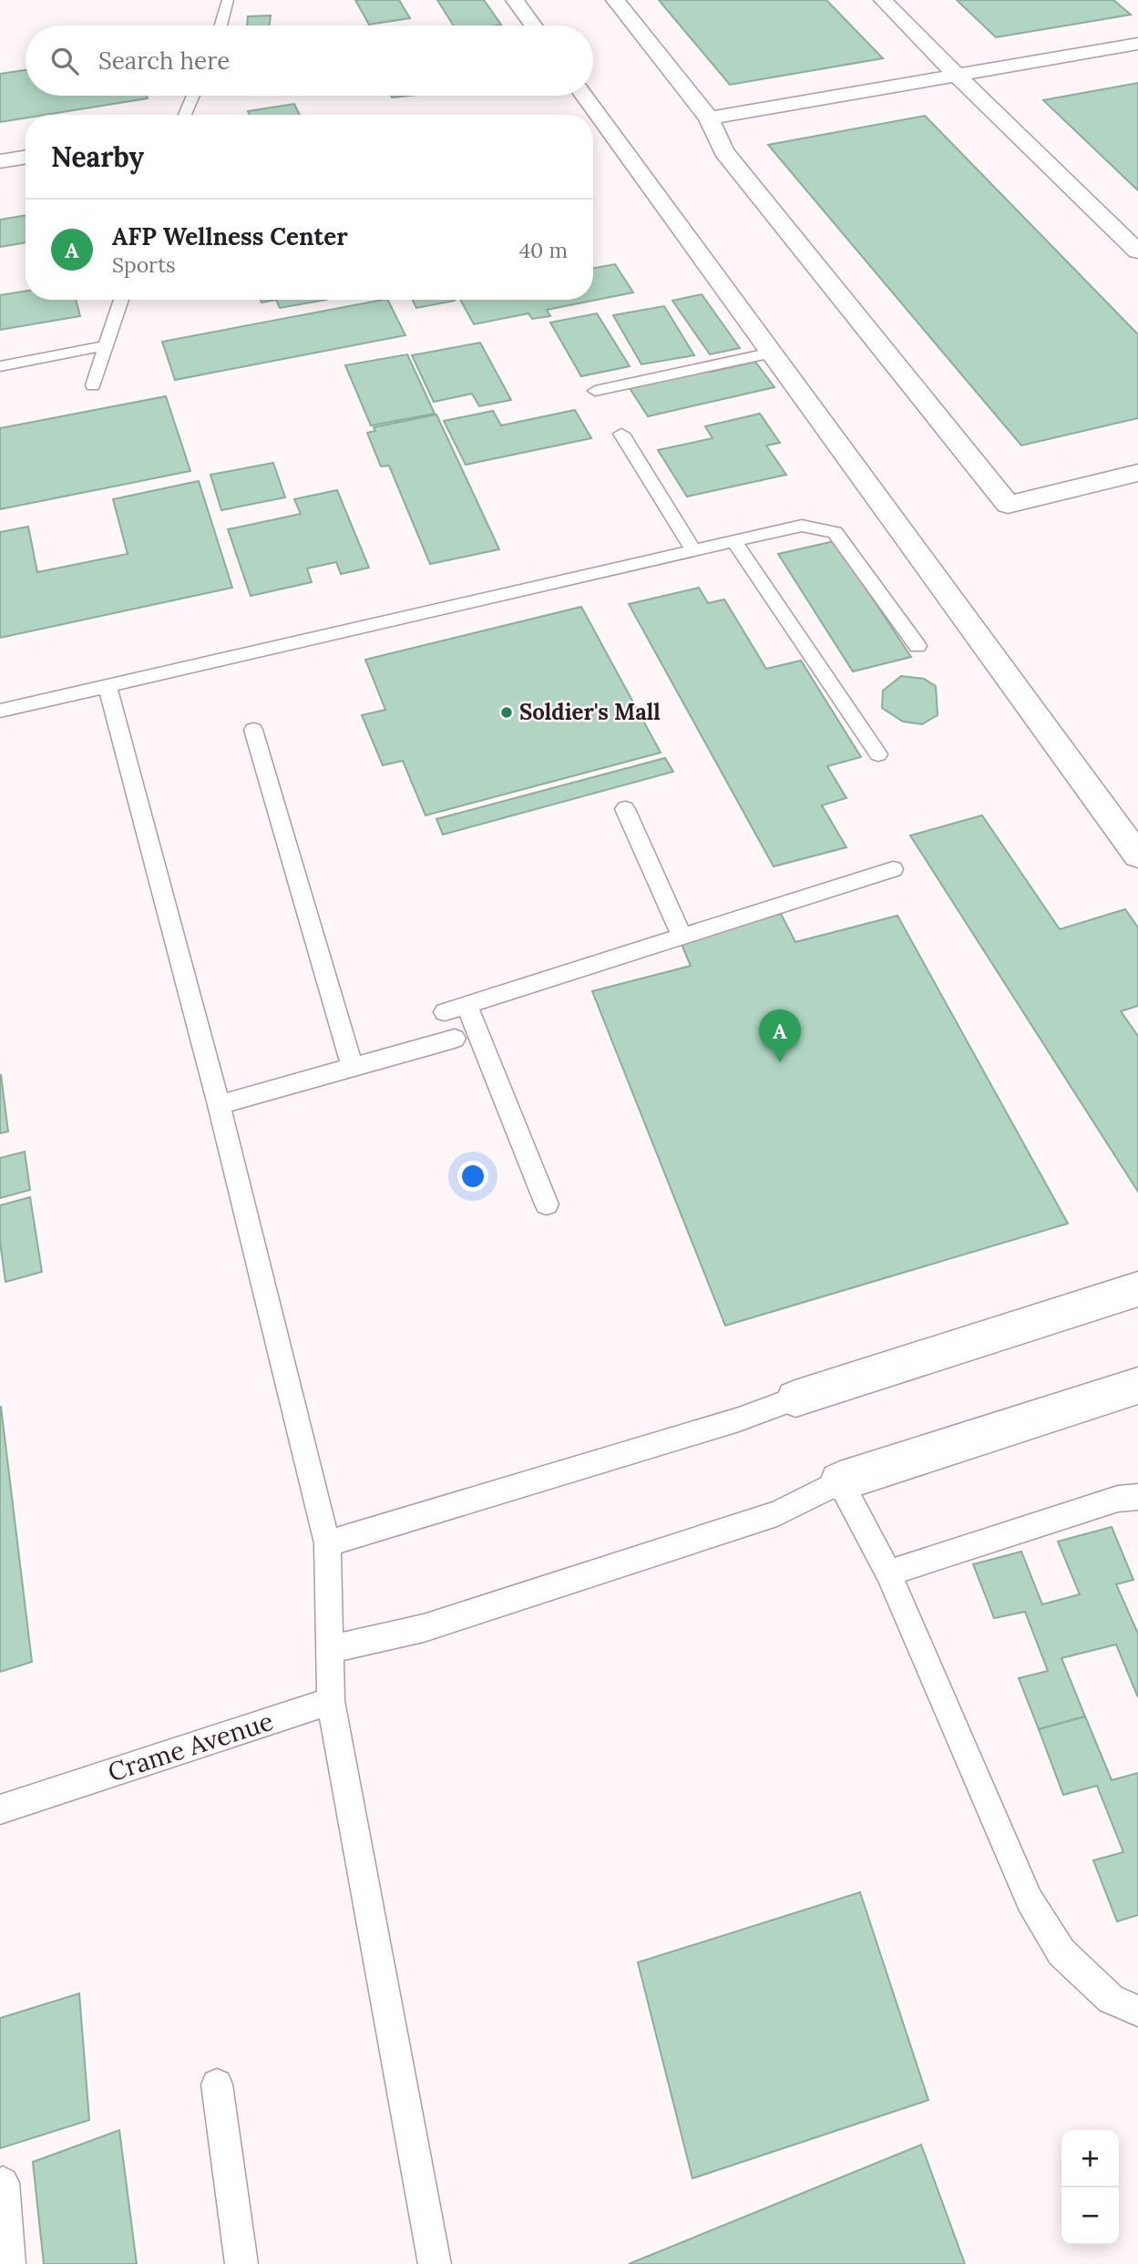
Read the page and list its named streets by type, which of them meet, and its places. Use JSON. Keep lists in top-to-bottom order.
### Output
{
  "streets": {
    "lane": ["Crame Avenue"]
  },
  "places": ["Soldier's Mall"],
  "page": {
    "search": "Search here",
    "heading": "Nearby",
    "list": [
      {
        "mark": "A",
        "name": "AFP Wellness Center",
        "note": "Sports",
        "value": "40 m"
      }
    ],
    "pins": "A",
    "map_buttons": ["+", "−"]
  }
}
